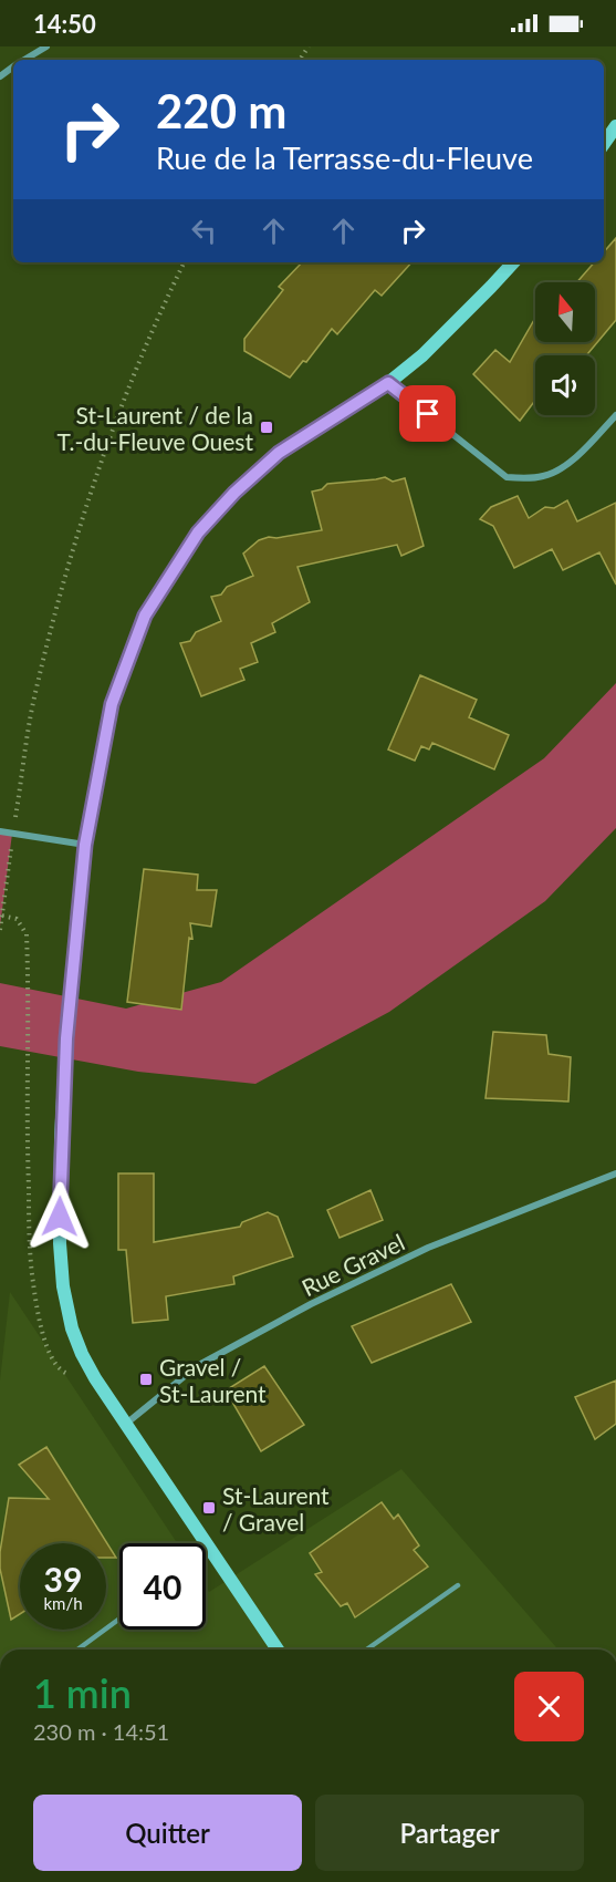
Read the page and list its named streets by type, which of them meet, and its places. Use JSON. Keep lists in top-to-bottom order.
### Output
{
  "streets": {
    "street": ["Rue Gravel"]
  },
  "places": {
    "transit": ["St-Laurent / de la T.-du-Fleuve Ouest", "Gravel / St-Laurent", "St-Laurent / Gravel"]
  },
  "north": "top",
  "page": {
    "status": "14:50",
    "turn": ["220 m", "Rue de la Terrasse-du-Fleuve"],
    "speed": "39 km/h",
    "limit": "40",
    "heading": ["1 min", "230 m · 14:51"],
    "buttons": ["Quitter", "Partager"]
  }
}
